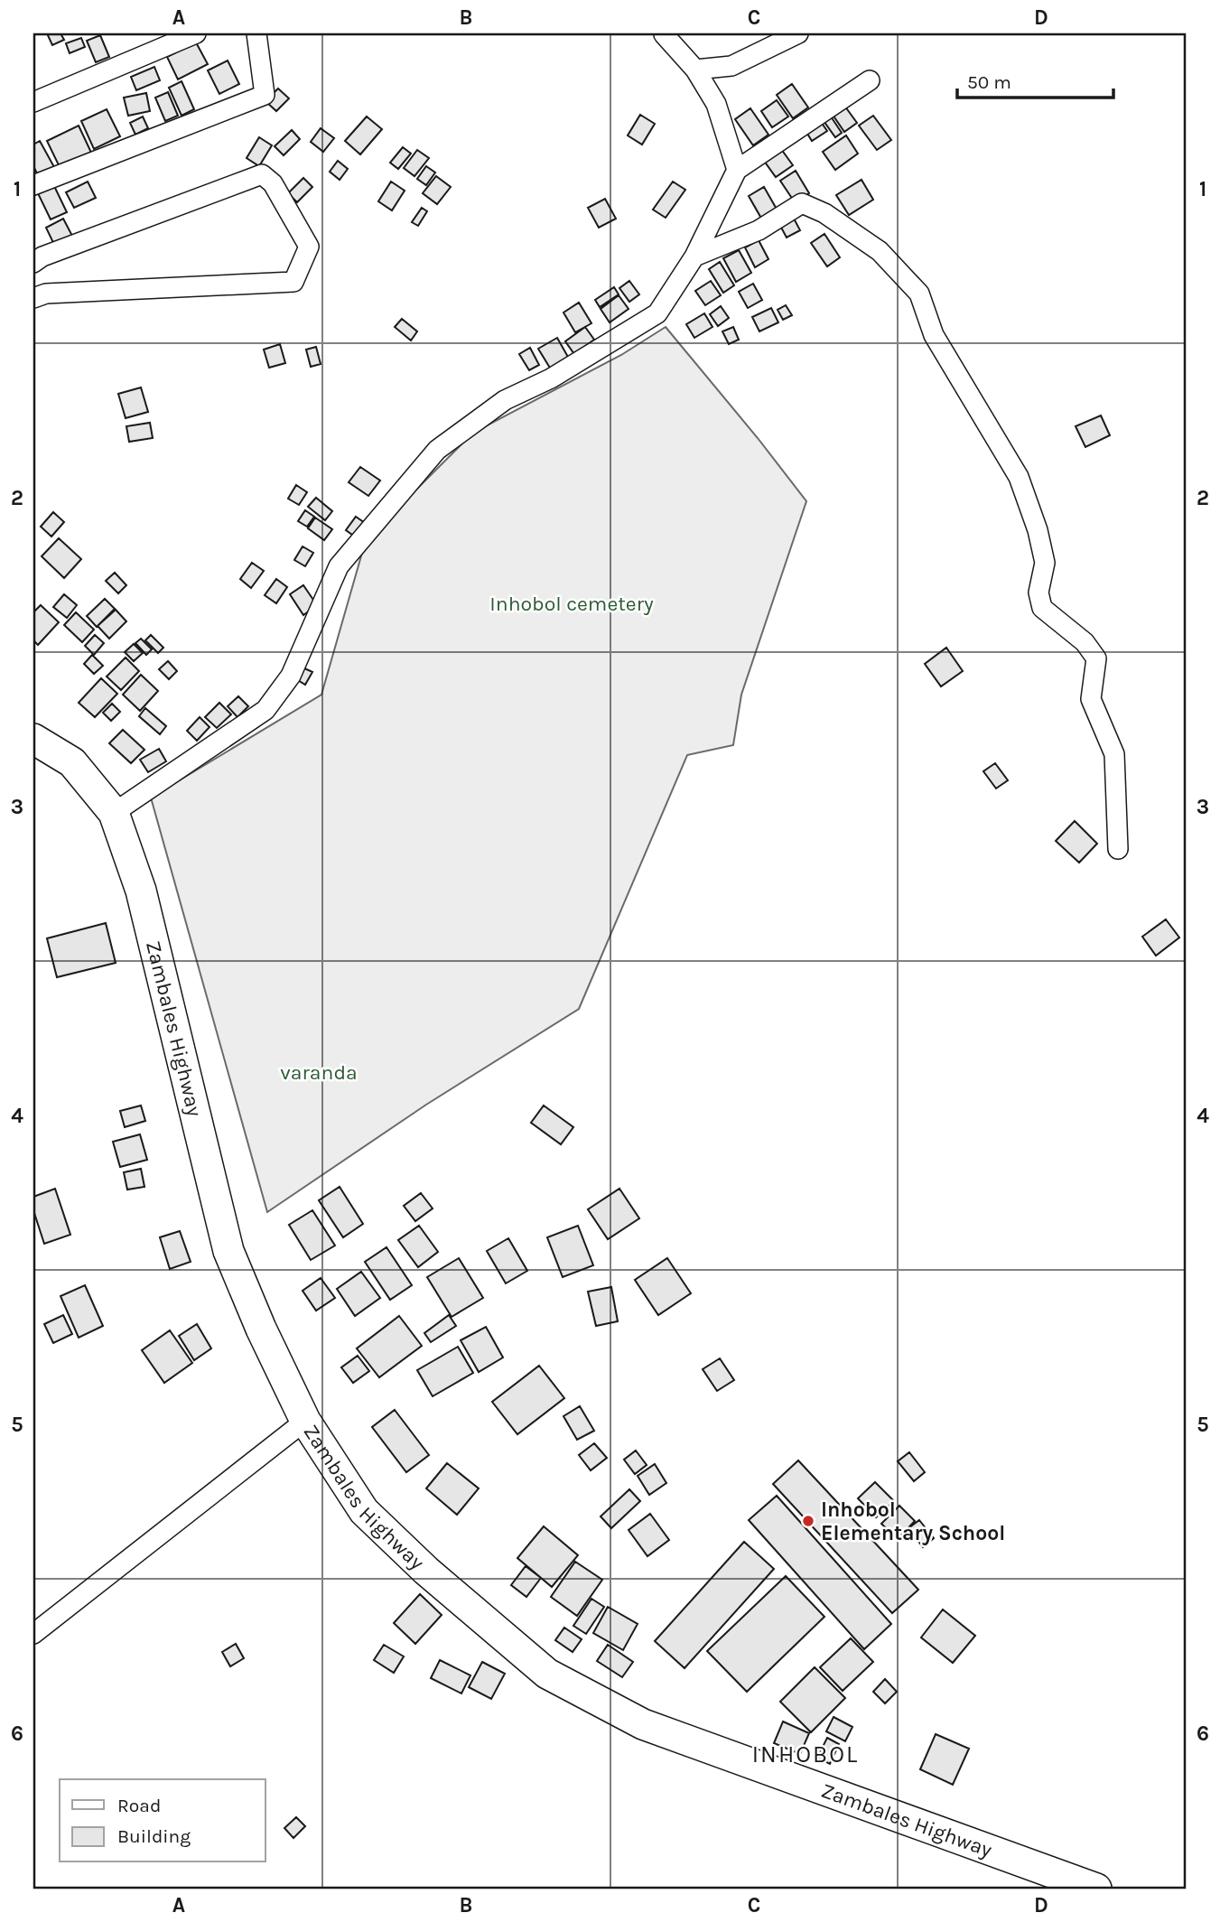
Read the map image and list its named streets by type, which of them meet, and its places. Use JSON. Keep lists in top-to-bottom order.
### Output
{
  "streets": {
    "main road": ["Zambales Highway"]
  },
  "districts": ["INHOBOL"],
  "parks": ["Inhobol cemetery", "varanda"],
  "places": ["Inhobol Elementary School"],
  "legend": ["Road", "Building"],
  "scale_bar": "50 m",
  "grid": {
    "columns": [
      "A",
      "B",
      "C",
      "D"
    ],
    "rows": [
      "1",
      "2",
      "3",
      "4",
      "5",
      "6"
    ]
  }
}
